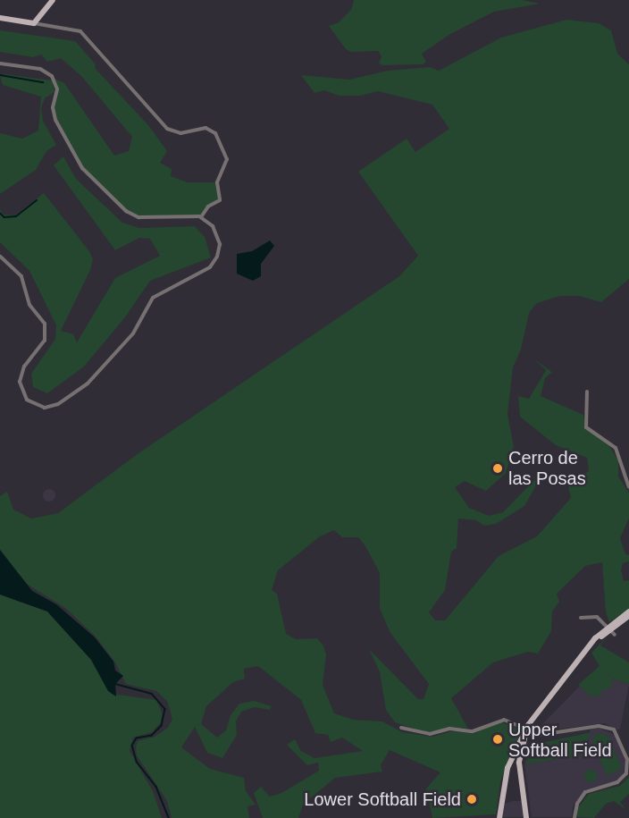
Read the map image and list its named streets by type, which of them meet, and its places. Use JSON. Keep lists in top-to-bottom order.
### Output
{
  "places": ["Cerro de las Posas", "Upper Softball Field", "Lower Softball Field"]
}
